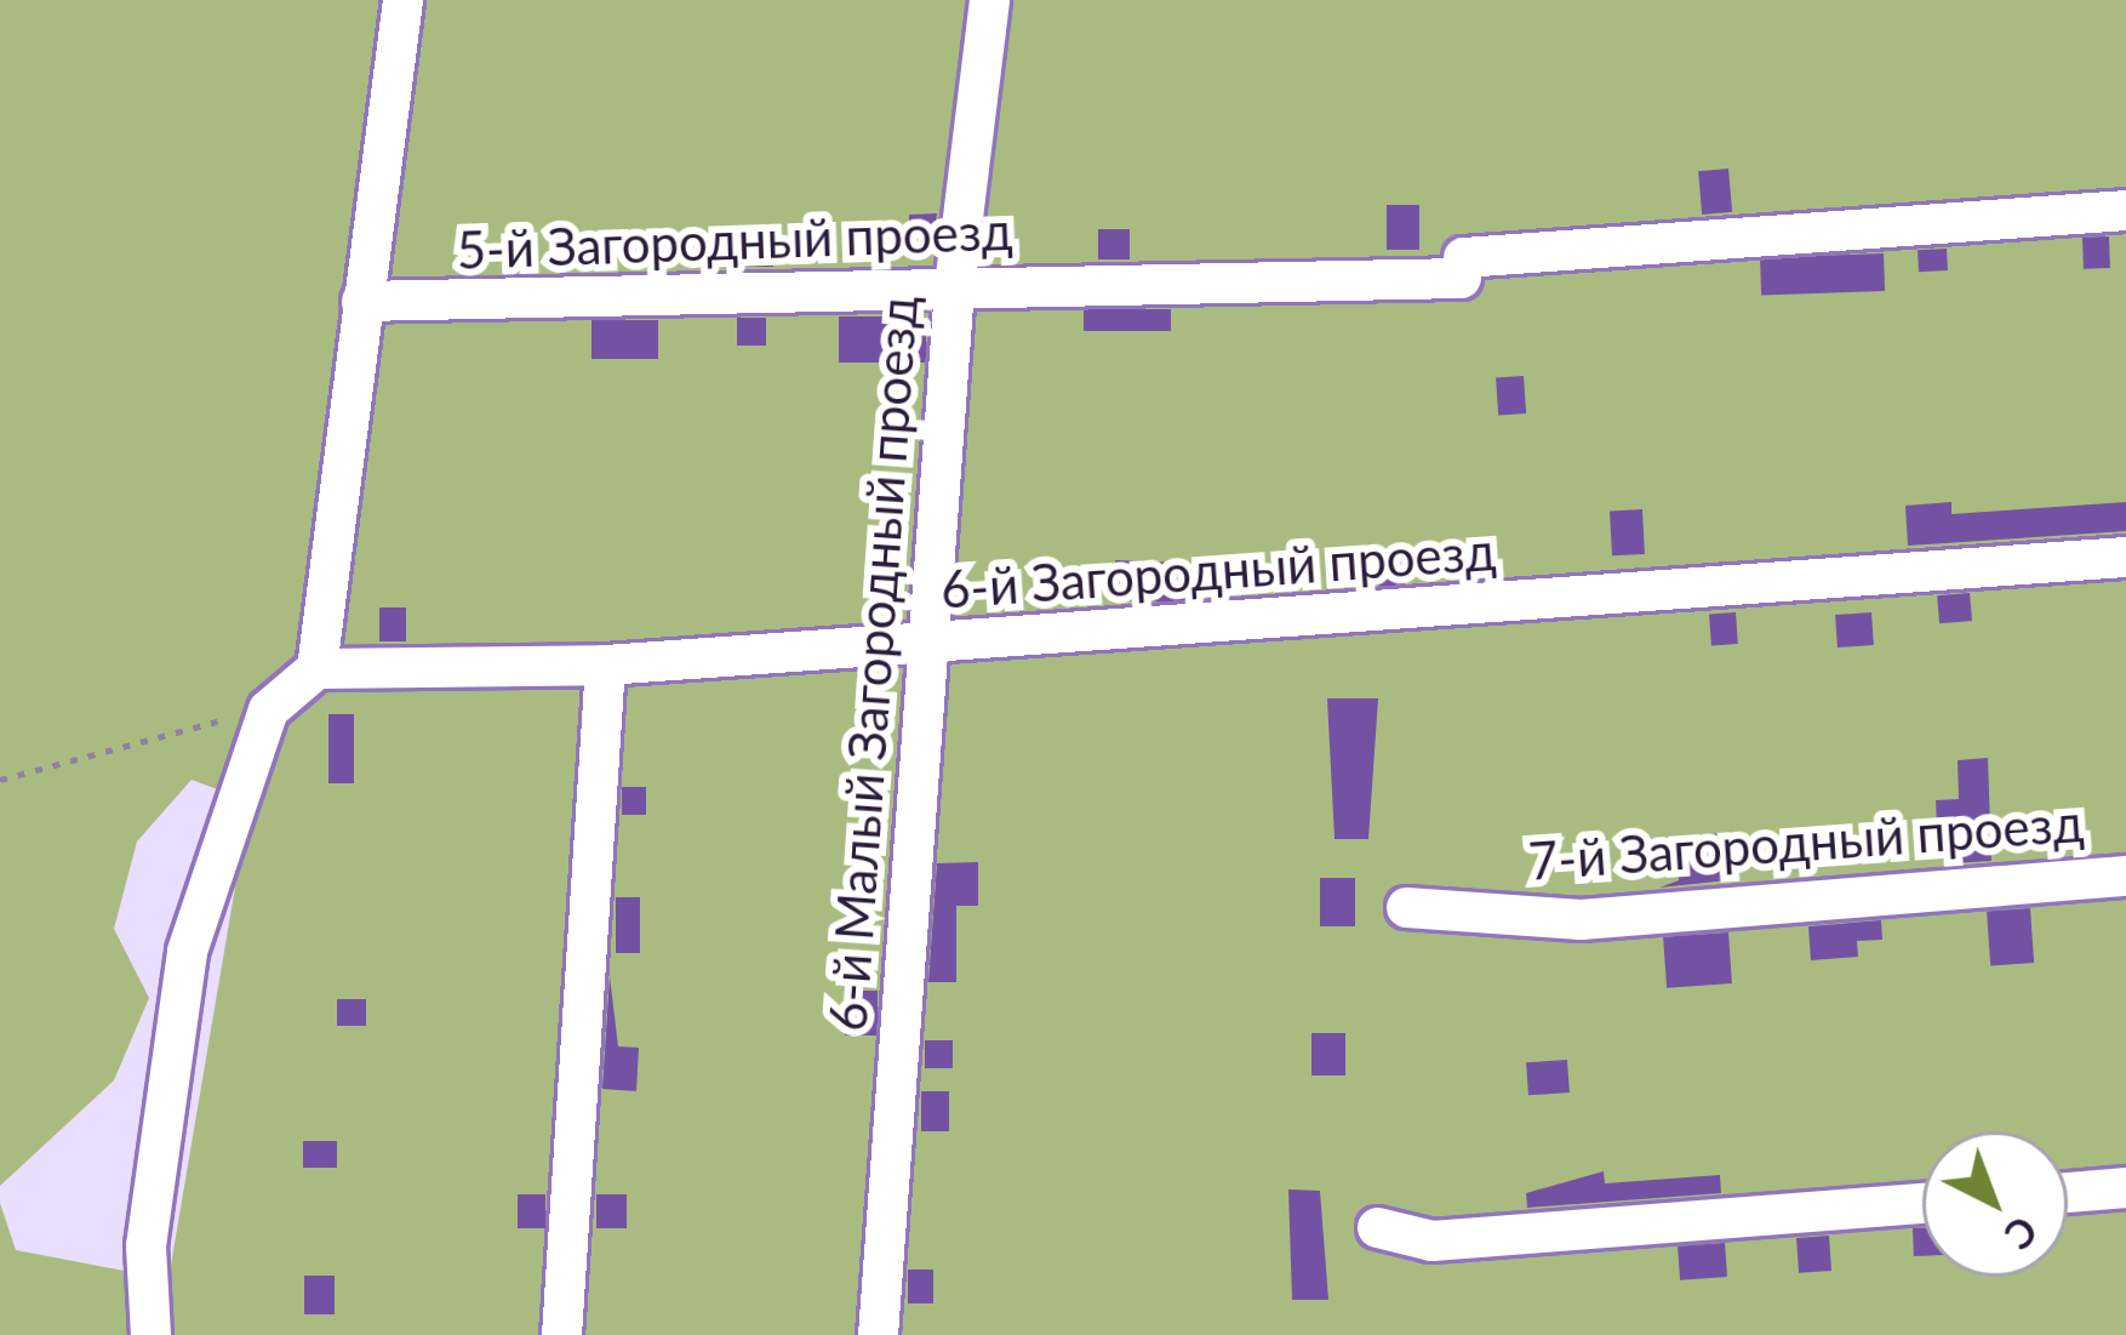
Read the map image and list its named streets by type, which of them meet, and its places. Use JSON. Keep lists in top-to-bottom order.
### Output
{
  "streets": {
    "lane": [
      "5-й Загородный проезд",
      "6-й Загородный проезд",
      "6-й Малый Загородный проезд",
      "7-й Загородный проезд"
    ]
  },
  "crossings": [
    ["5-й Загородный проезд", "6-й Малый Загородный проезд"],
    ["6-й Загородный проезд", "6-й Малый Загородный проезд"]
  ],
  "north": "bottom right"
}
